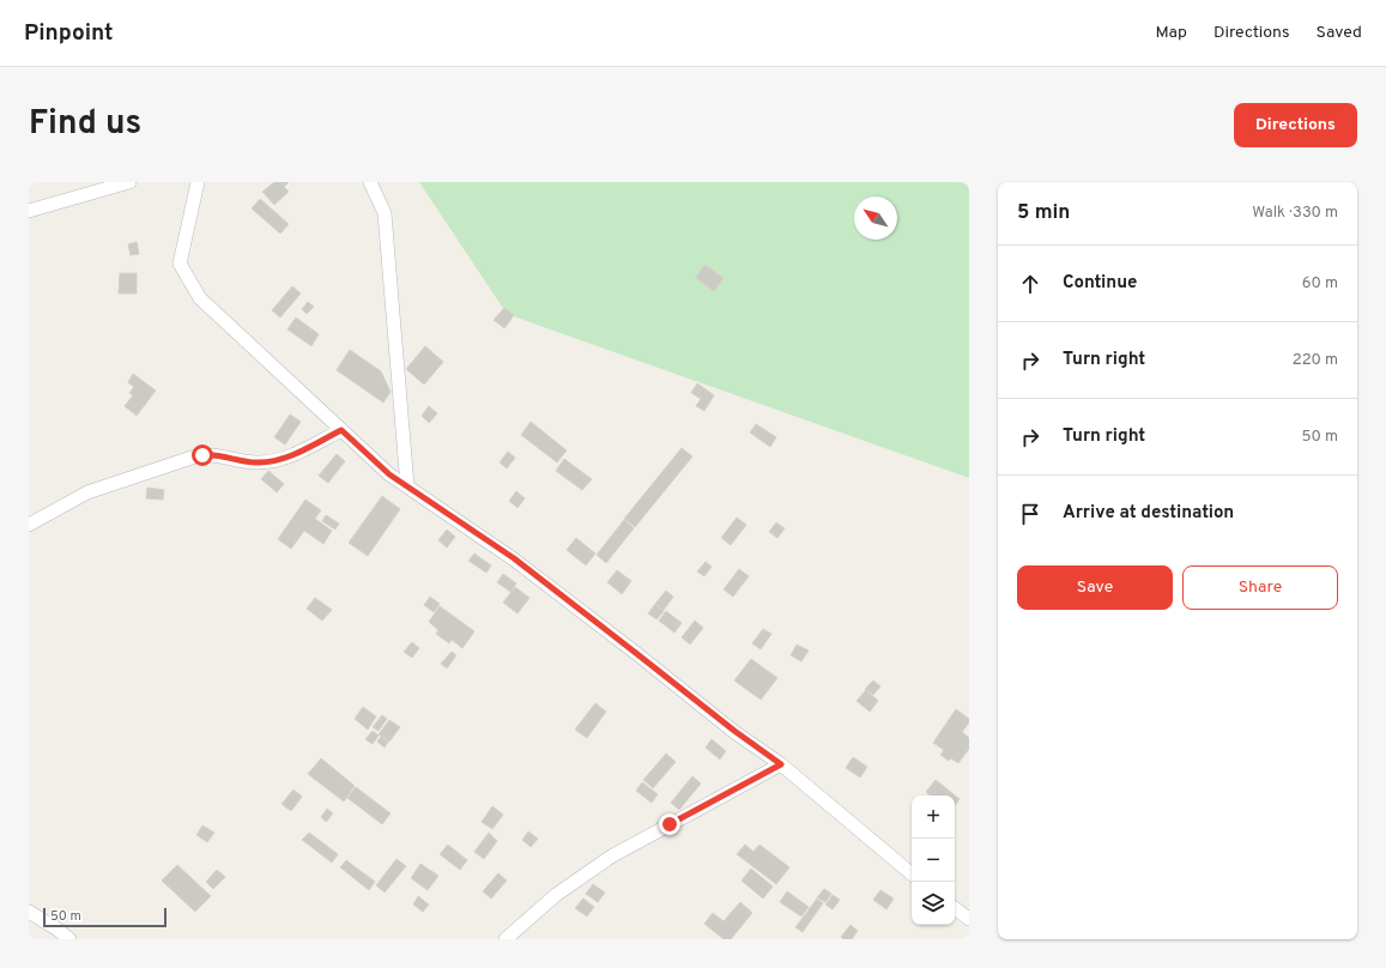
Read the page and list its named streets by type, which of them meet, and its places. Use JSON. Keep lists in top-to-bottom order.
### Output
{
  "scale_bar": "50 m",
  "north": "top left",
  "page": {
    "header": "Pinpoint",
    "nav": ["Map", "Directions", "Saved"],
    "title": "Find us",
    "buttons": [
      "Directions",
      ["Save", "Share"]
    ],
    "heading": ["5 min", "Walk · 330 m"],
    "list": [
      ["Continue", "60 m"],
      ["Turn right", "220 m"],
      ["Turn right", "50 m"],
      "Arrive at destination"
    ],
    "map_buttons": ["+", "−"],
    "scale": "50 m"
  }
}
